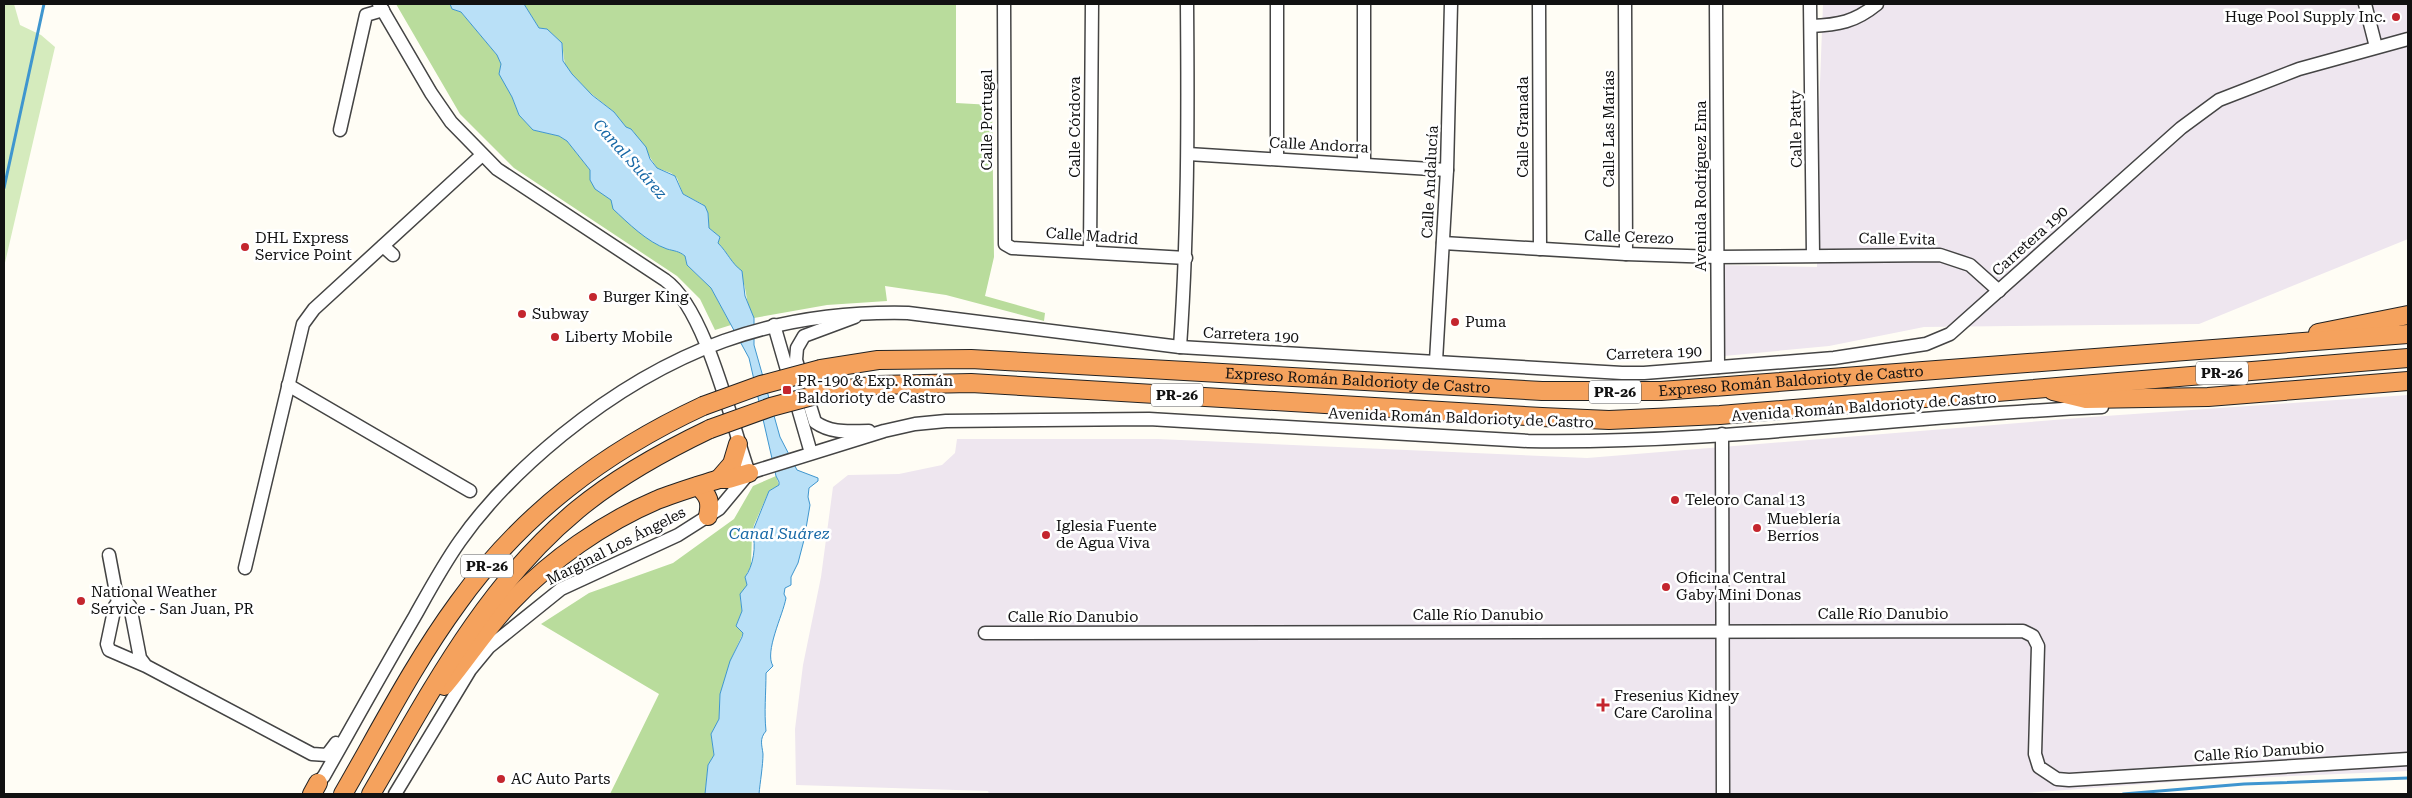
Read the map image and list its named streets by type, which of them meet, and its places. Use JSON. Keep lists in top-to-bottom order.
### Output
{
  "streets": {
    "highway": ["PR-26", "Expreso Román Baldorioty de Castro"],
    "street": [
      "Calle Portugal",
      "Calle Córdova",
      "Calle Granada",
      "Calle Las Marías",
      "Calle Patty",
      "Calle Andorra",
      "Calle Andalucía",
      "Avenida Rodríguez Ema",
      "Calle Madrid",
      "Calle Cerezo",
      "Calle Evita",
      "Carretera 190",
      "Avenida Román Baldorioty de Castro",
      "Marginal Los Ángeles",
      "Calle Río Danubio"
    ]
  },
  "crossings": [
    ["Calle Portugal", "Calle Madrid"],
    ["Calle Córdova", "Calle Madrid"],
    ["Calle Granada", "Calle Cerezo"],
    ["Calle Las Marías", "Calle Cerezo"],
    ["Calle Patty", "Calle Cerezo"],
    ["Calle Patty", "Calle Evita"],
    ["Calle Andorra", "Calle Andalucía"],
    ["Calle Andalucía", "Calle Cerezo"],
    ["Calle Andalucía", "Carretera 190"],
    ["Avenida Rodríguez Ema", "Calle Cerezo"],
    ["Avenida Rodríguez Ema", "Carretera 190"],
    ["Calle Cerezo", "Calle Evita"],
    ["Calle Evita", "Carretera 190"],
    ["Avenida Román Baldorioty de Castro", "Marginal Los Ángeles"]
  ],
  "water": ["Canal Suárez"],
  "places": {
    "other": [
      "Huge Pool Supply Inc.",
      "DHL Express Service Point",
      "Burger King",
      "Subway",
      "Puma",
      "Liberty Mobile",
      "Teleoro Canal 13",
      "Mueblería Berríos",
      "Iglesia Fuente de Agua Viva",
      "Oficina Central Gaby Mini Donas",
      "National Weather Service - San Juan, PR",
      "AC Auto Parts"
    ],
    "transit": ["PR-190 & Exp. Román Baldorioty de Castro"],
    "health": ["Fresenius Kidney Care Carolina"]
  }
}
